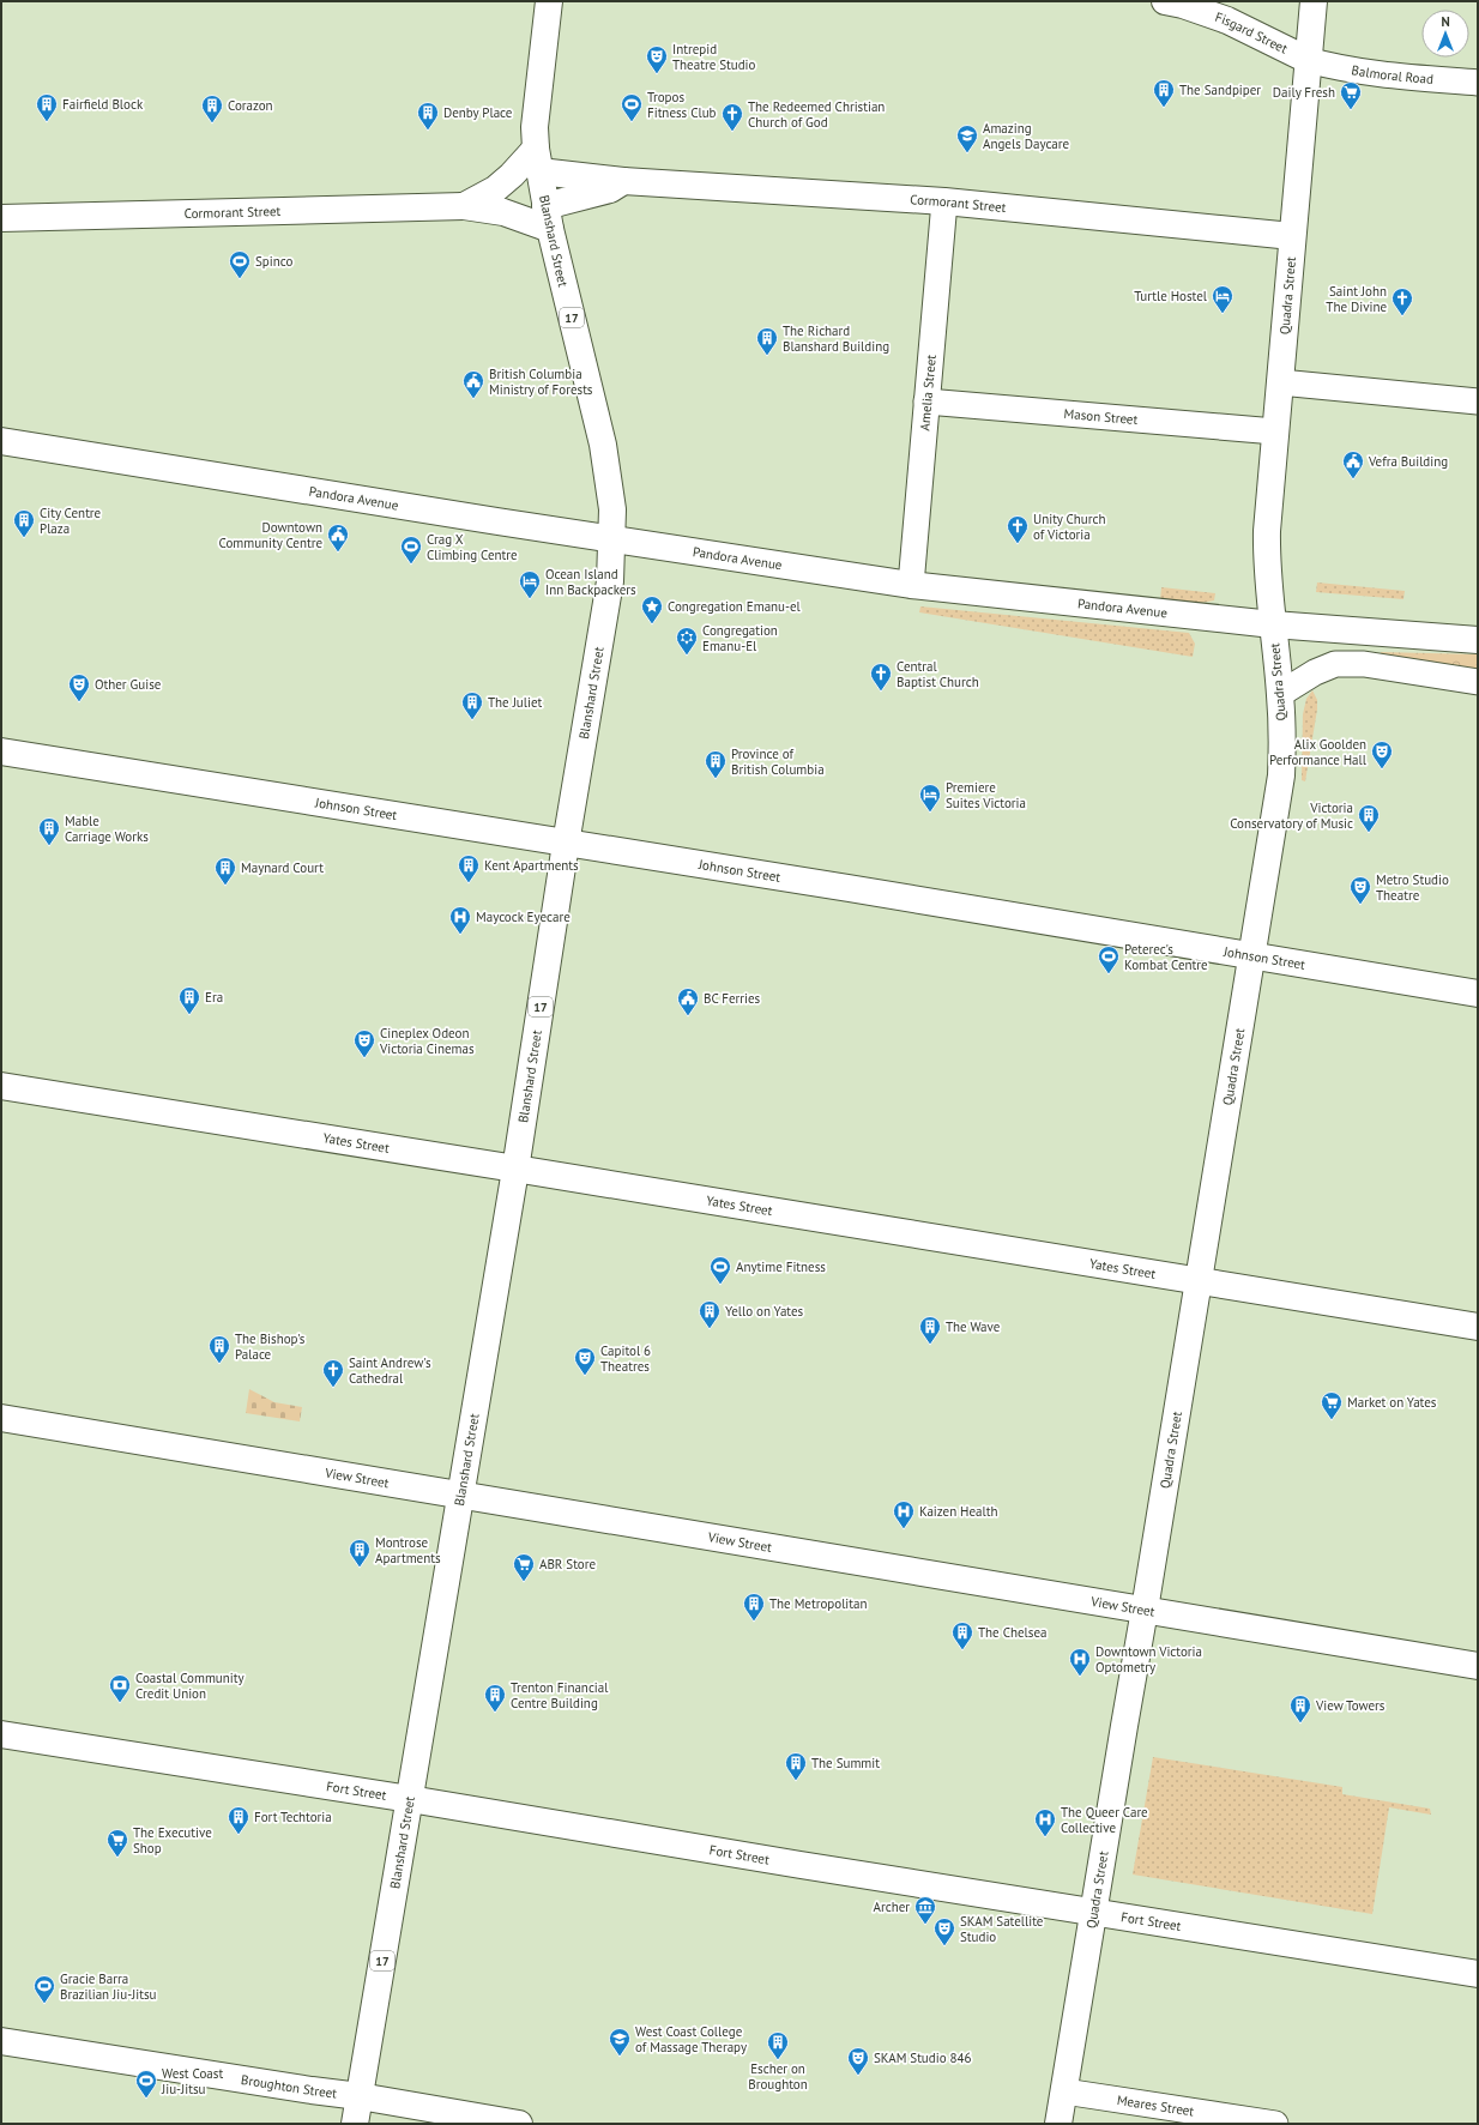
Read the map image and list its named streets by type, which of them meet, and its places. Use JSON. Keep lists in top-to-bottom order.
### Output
{
  "streets": {
    "main road": [
      "Fisgard Street",
      "Cormorant Street",
      "Blanshard Street",
      "Quadra Street",
      "17",
      "Pandora Avenue",
      "Johnson Street",
      "Yates Street",
      "View Street",
      "Fort Street",
      "Broughton Street"
    ],
    "street": [
      "Balmoral Road",
      "Amelia Street",
      "Mason Street",
      "Meares Street"
    ]
  },
  "crossings": [
    ["Fisgard Street", "Balmoral Road"],
    ["Fisgard Street", "Quadra Street"],
    ["Balmoral Road", "Quadra Street"],
    ["Cormorant Street", "Blanshard Street"],
    ["Cormorant Street", "Quadra Street"],
    ["Cormorant Street", "Amelia Street"],
    ["Blanshard Street", "Pandora Avenue"],
    ["Blanshard Street", "Johnson Street"],
    ["Blanshard Street", "Yates Street"],
    ["Blanshard Street", "View Street"],
    ["Blanshard Street", "Fort Street"],
    ["Blanshard Street", "Broughton Street"],
    ["Quadra Street", "Mason Street"],
    ["Quadra Street", "Pandora Avenue"],
    ["Quadra Street", "Johnson Street"],
    ["Quadra Street", "Yates Street"],
    ["Quadra Street", "View Street"],
    ["Quadra Street", "Fort Street"],
    ["Quadra Street", "Meares Street"],
    ["Amelia Street", "Mason Street"],
    ["Amelia Street", "Pandora Avenue"]
  ],
  "places": {
    "theatre": [
      "Intrepid Theatre Studio",
      "Other Guise",
      "Alix Goolden Performance Hall",
      "Metro Studio Theatre",
      "Cineplex Odeon Victoria Cinemas",
      "Capitol 6 Theatres",
      "SKAM Satellite Studio",
      "SKAM Studio 846"
    ],
    "building": [
      "The Sandpiper",
      "Fairfield Block",
      "Corazon",
      "Denby Place",
      "The Richard Blanshard Building",
      "City Centre Plaza",
      "The Juliet",
      "Province of British Columbia",
      "Victoria Conservatory of Music",
      "Mable Carriage Works",
      "Kent Apartments",
      "Maynard Court",
      "Era",
      "Yello on Yates",
      "The Wave",
      "The Bishop's Palace",
      "Montrose Apartments",
      "The Metropolitan",
      "The Chelsea",
      "Trenton Financial Centre Building",
      "View Towers",
      "The Summit",
      "Fort Techtoria",
      "Escher on Broughton"
    ],
    "supermarket": [
      "Daily Fresh",
      "Market on Yates",
      "ABR Store",
      "The Executive Shop"
    ],
    "sports": [
      "Tropos Fitness Club",
      "Spinco",
      "Crag X Climbing Centre",
      "Peterec's Kombat Centre",
      "Anytime Fitness",
      "Gracie Barra Brazilian Jiu-Jitsu",
      "West Coast Jiu-Jitsu"
    ],
    "church": [
      "The Redeemed Christian Church of God",
      "Saint John The Divine",
      "Unity Church of Victoria",
      "Central Baptist Church",
      "Saint Andrew's Cathedral"
    ],
    "school or university": ["Amazing Angels Daycare", "West Coast College of Massage Therapy"],
    "hotel": ["Turtle Hostel", "Ocean Island Inn Backpackers", "Premiere Suites Victoria"],
    "public building": [
      "British Columbia Ministry of Forests",
      "Vefra Building",
      "Downtown Community Centre",
      "BC Ferries"
    ],
    "place": ["Congregation Emanu-el"],
    "synagogue": ["Congregation Emanu-El"],
    "hospital": [
      "Maycock Eyecare",
      "Kaizen Health",
      "Downtown Victoria Optometry",
      "The Queer Care Collective"
    ],
    "bank": ["Coastal Community Credit Union"],
    "museum": ["Archer"]
  },
  "north": "top"
}
